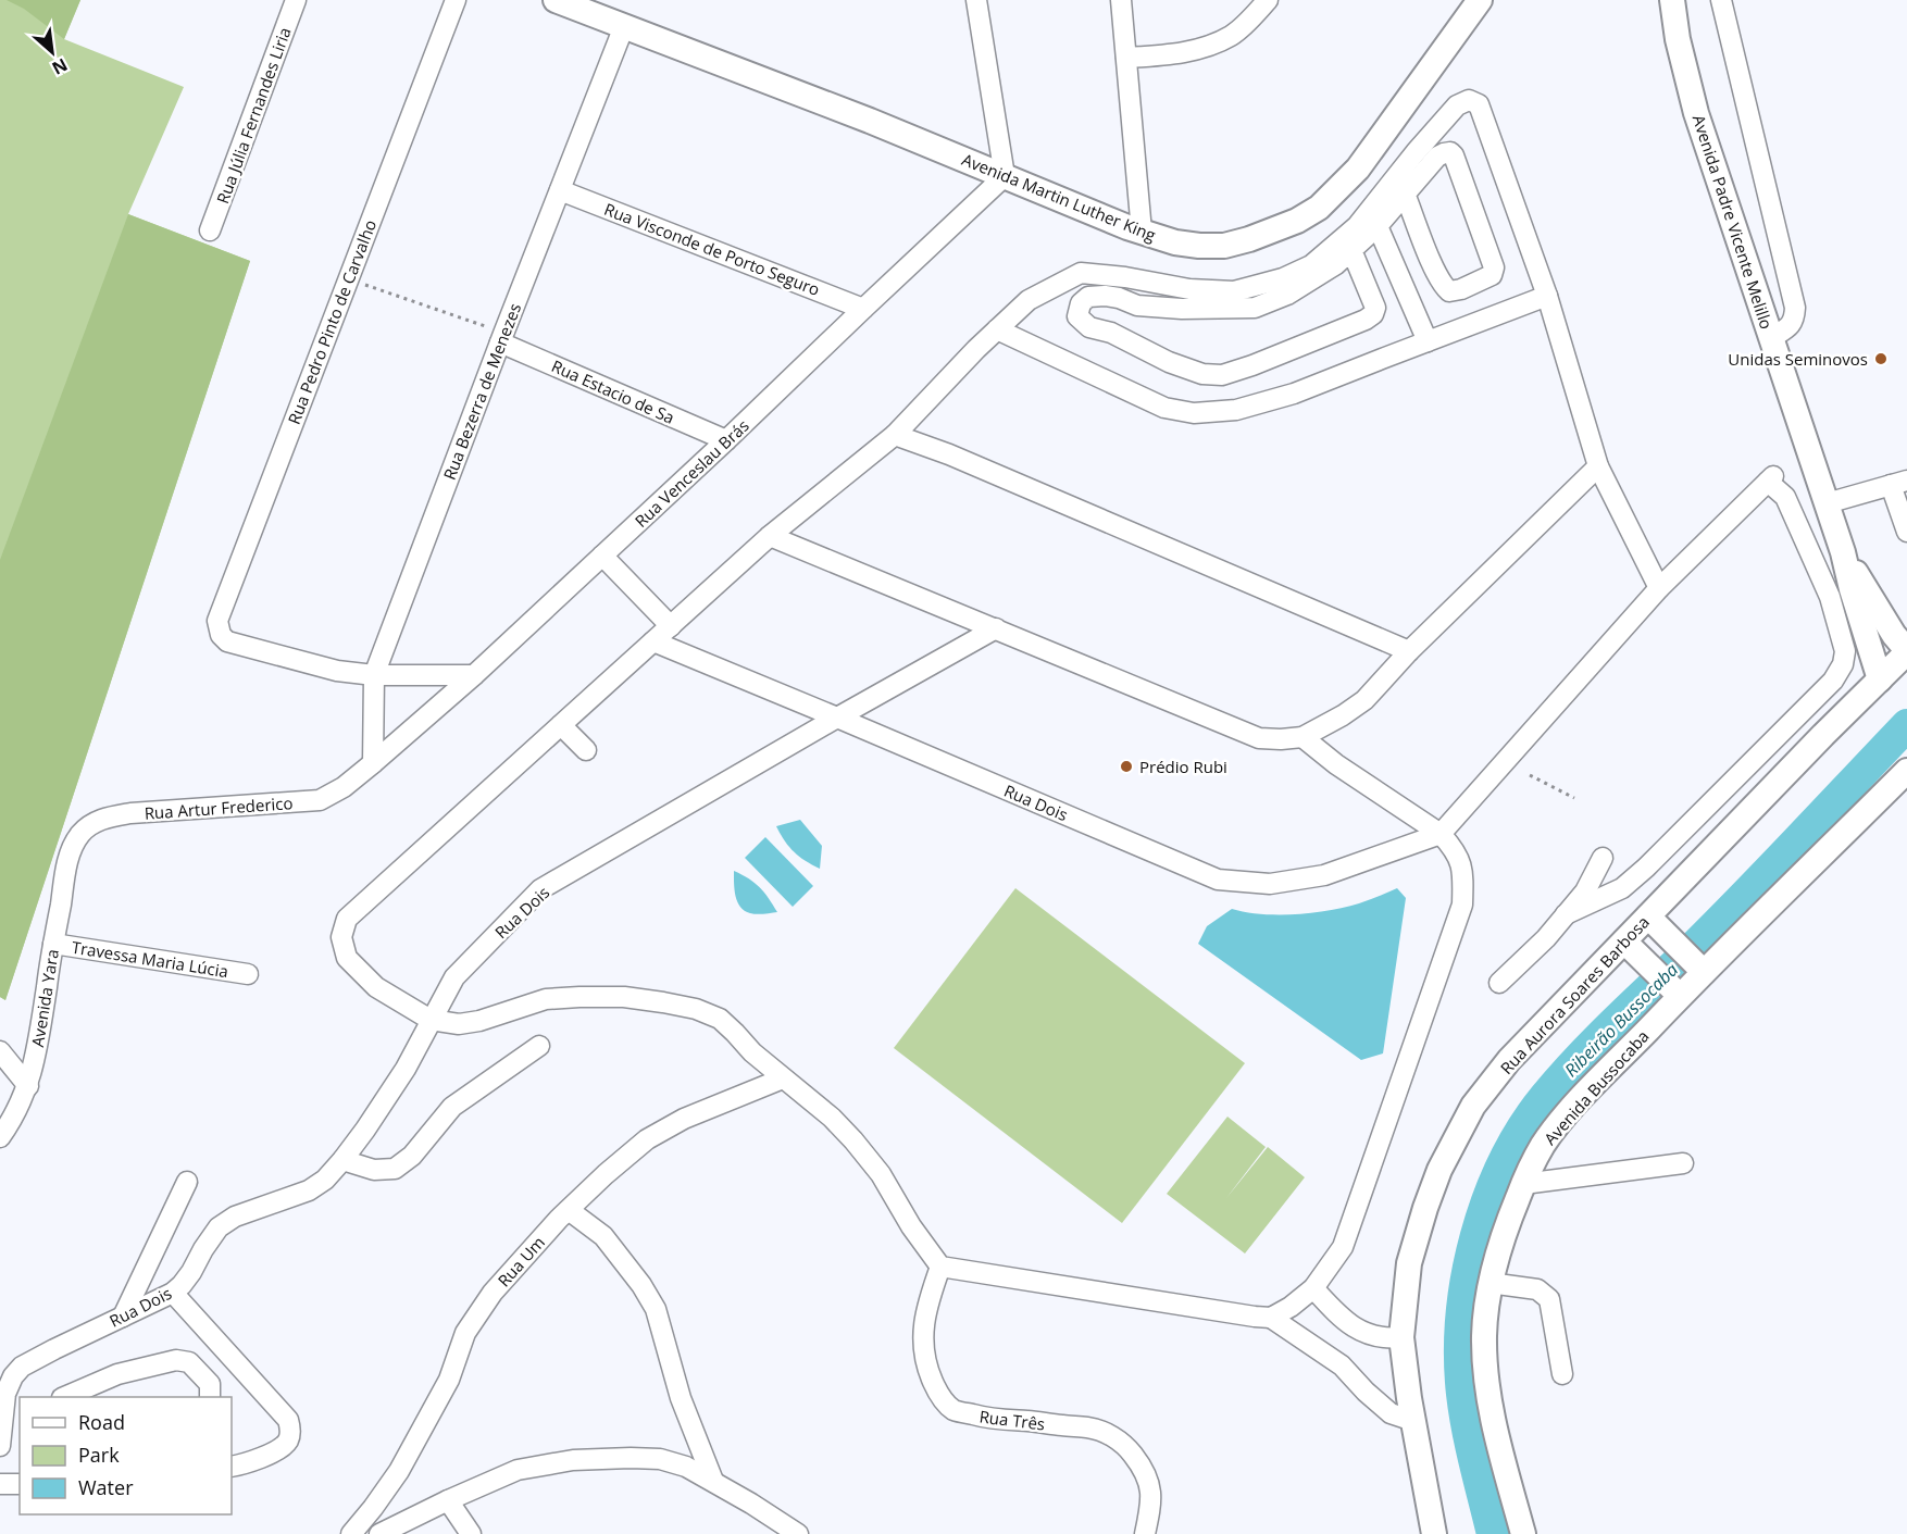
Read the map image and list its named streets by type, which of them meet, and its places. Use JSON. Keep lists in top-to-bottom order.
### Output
{
  "streets": {
    "main road": [
      "Avenida Martin Luther King",
      "Avenida Padre Vicente Melillo",
      "Rua Aurora Soares Barbosa",
      "Avenida Bussocaba"
    ],
    "street": [
      "Rua Júlia Fernandes Liria",
      "Rua Visconde de Porto Seguro",
      "Rua Pedro Pinto de Carvalho",
      "Rua Bezerra de Menezes",
      "Rua Estacio de Sa",
      "Rua Venceslau Brás",
      "Rua Dois",
      "Rua Artur Frederico",
      "Travessa Maria Lúcia",
      "Avenida Yara",
      "Rua Um",
      "Rua Três"
    ]
  },
  "crossings": [
    ["Avenida Martin Luther King", "Rua Bezerra de Menezes"],
    ["Avenida Martin Luther King", "Rua Venceslau Brás"],
    ["Avenida Padre Vicente Melillo", "Rua Aurora Soares Barbosa"],
    ["Rua Visconde de Porto Seguro", "Rua Bezerra de Menezes"],
    ["Rua Visconde de Porto Seguro", "Rua Venceslau Brás"],
    ["Rua Pedro Pinto de Carvalho", "Rua Bezerra de Menezes"],
    ["Rua Bezerra de Menezes", "Rua Estacio de Sa"],
    ["Rua Bezerra de Menezes", "Rua Venceslau Brás"],
    ["Rua Bezerra de Menezes", "Rua Artur Frederico"],
    ["Rua Estacio de Sa", "Rua Venceslau Brás"],
    ["Rua Venceslau Brás", "Rua Artur Frederico"],
    ["Rua Artur Frederico", "Avenida Yara"],
    ["Travessa Maria Lúcia", "Avenida Yara"]
  ],
  "water": ["Ribeirão Bussocaba"],
  "places": ["Unidas Seminovos", "Prédio Rubi"],
  "legend": ["Road", "Park", "Water"],
  "north": "bottom right"
}
